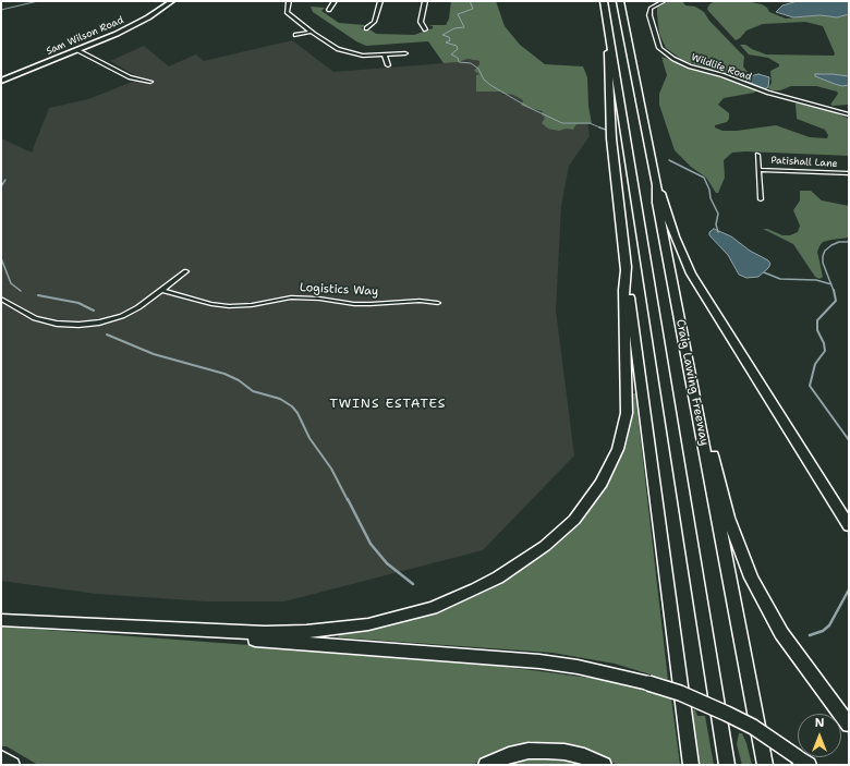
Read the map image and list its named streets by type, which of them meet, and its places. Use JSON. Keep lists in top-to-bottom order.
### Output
{
  "streets": {
    "highway": ["Craig Lawing Freeway"],
    "street": [
      "Sam Wilson Road",
      "Wildlife Road",
      "Patishall Lane",
      "Logistics Way"
    ]
  },
  "districts": ["TWINS ESTATES"],
  "north": "top"
}
